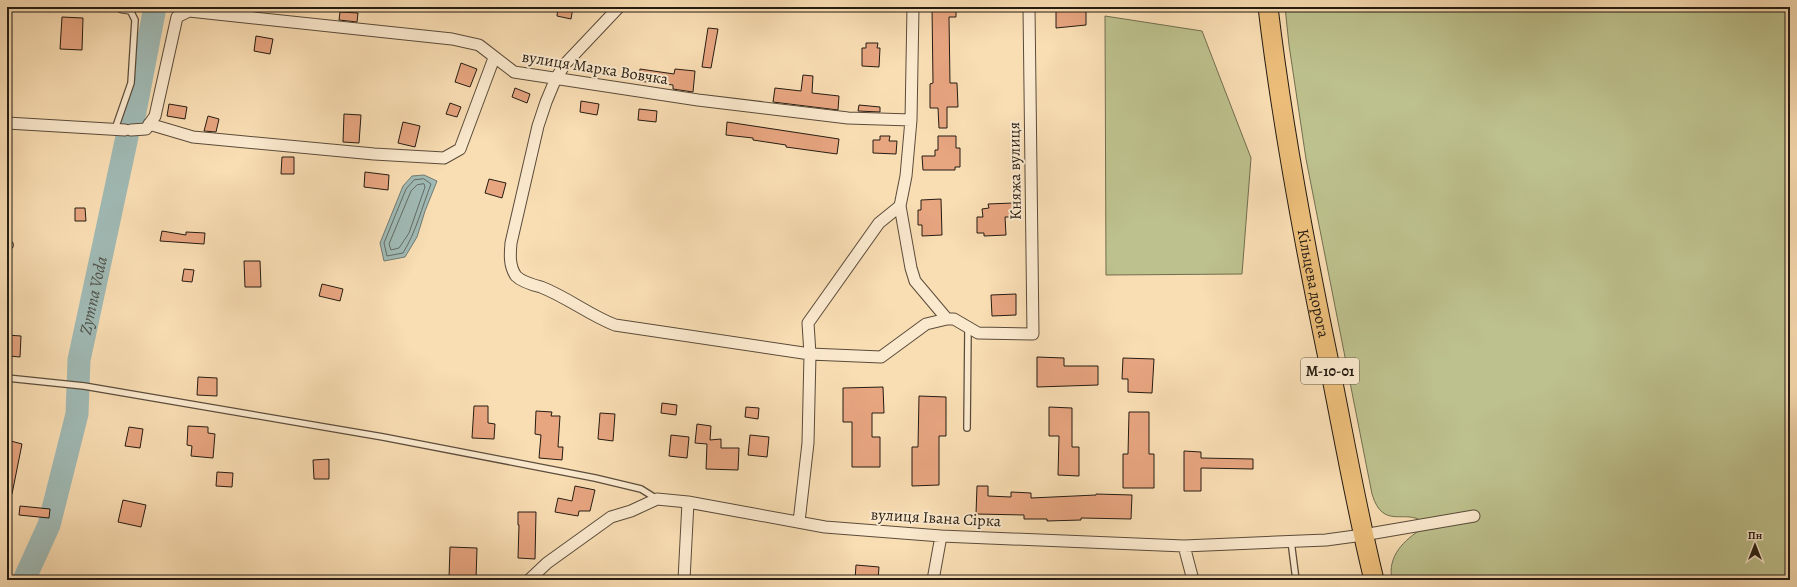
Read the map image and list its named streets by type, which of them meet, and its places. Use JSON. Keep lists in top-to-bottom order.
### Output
{
  "streets": {
    "highway": ["Кільцева дорога", "М-10-01"],
    "street": ["вулиця Марка Вовчка", "Княжа вулиця", "вулиця Івана Сірка"]
  },
  "crossings": [
    ["Кільцева дорога", "вулиця Івана Сірка"]
  ],
  "water": ["Zymna Voda"],
  "north": "top"
}
